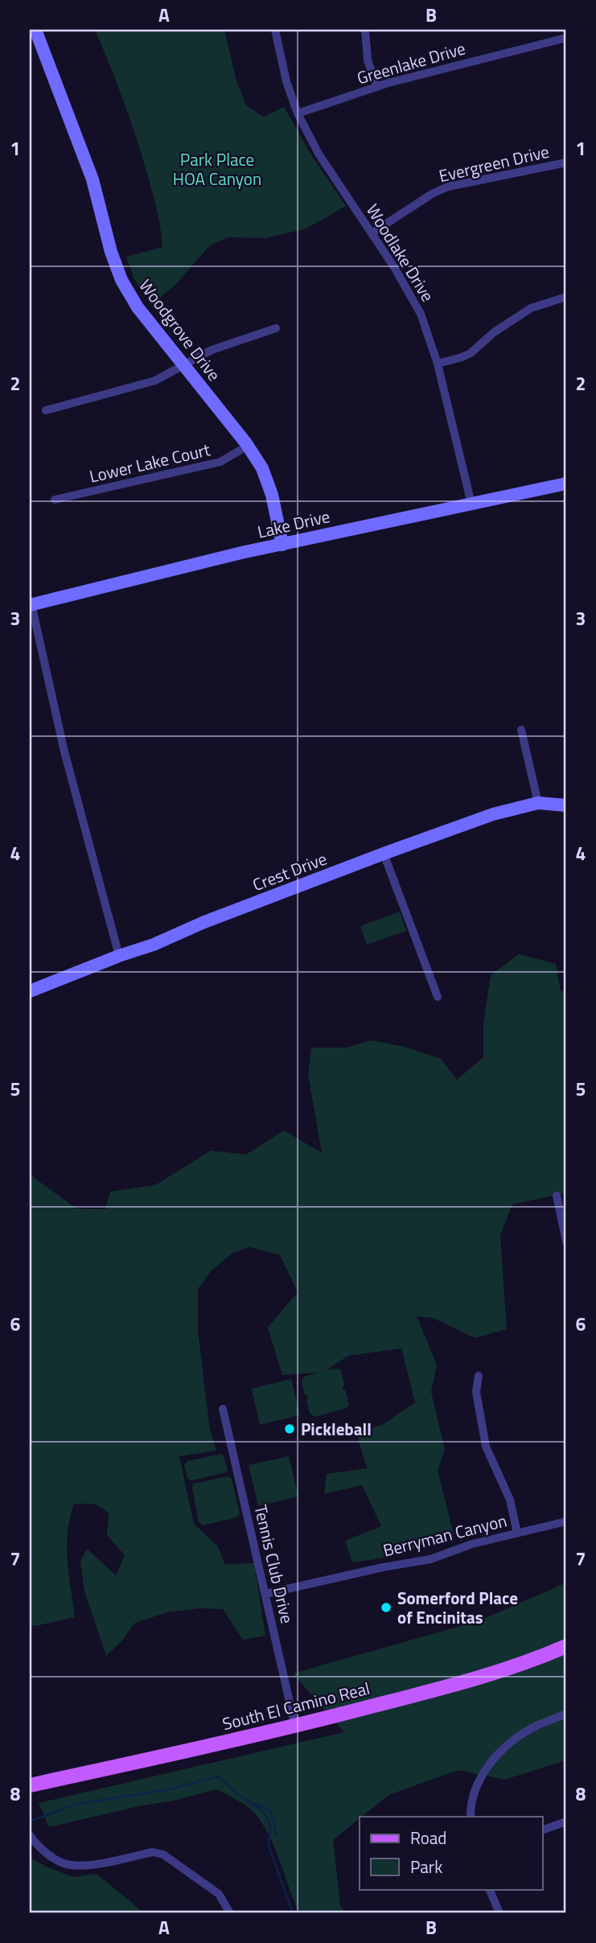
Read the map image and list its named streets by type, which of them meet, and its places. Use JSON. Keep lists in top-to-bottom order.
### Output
{
  "streets": {
    "main road": ["South El Camino Real"],
    "street": [
      "Greenlake Drive",
      "Evergreen Drive",
      "Woodlake Drive",
      "Woodgrove Drive",
      "Lower Lake Court",
      "Lake Drive",
      "Crest Drive",
      "Berryman Canyon",
      "Tennis Club Drive"
    ]
  },
  "crossings": [
    ["Greenlake Drive", "Woodlake Drive"],
    ["Evergreen Drive", "Woodlake Drive"],
    ["Woodlake Drive", "Lake Drive"],
    ["Woodgrove Drive", "Lower Lake Court"],
    ["Woodgrove Drive", "Lake Drive"],
    ["Berryman Canyon", "Tennis Club Drive"],
    ["Tennis Club Drive", "South El Camino Real"]
  ],
  "parks": ["Park Place HOA Canyon"],
  "places": ["Pickleball", "Somerford Place of Encinitas"],
  "legend": ["Road", "Park"],
  "grid": {
    "columns": ["A", "B"],
    "rows": [
      "1",
      "2",
      "3",
      "4",
      "5",
      "6",
      "7",
      "8"
    ]
  }
}
